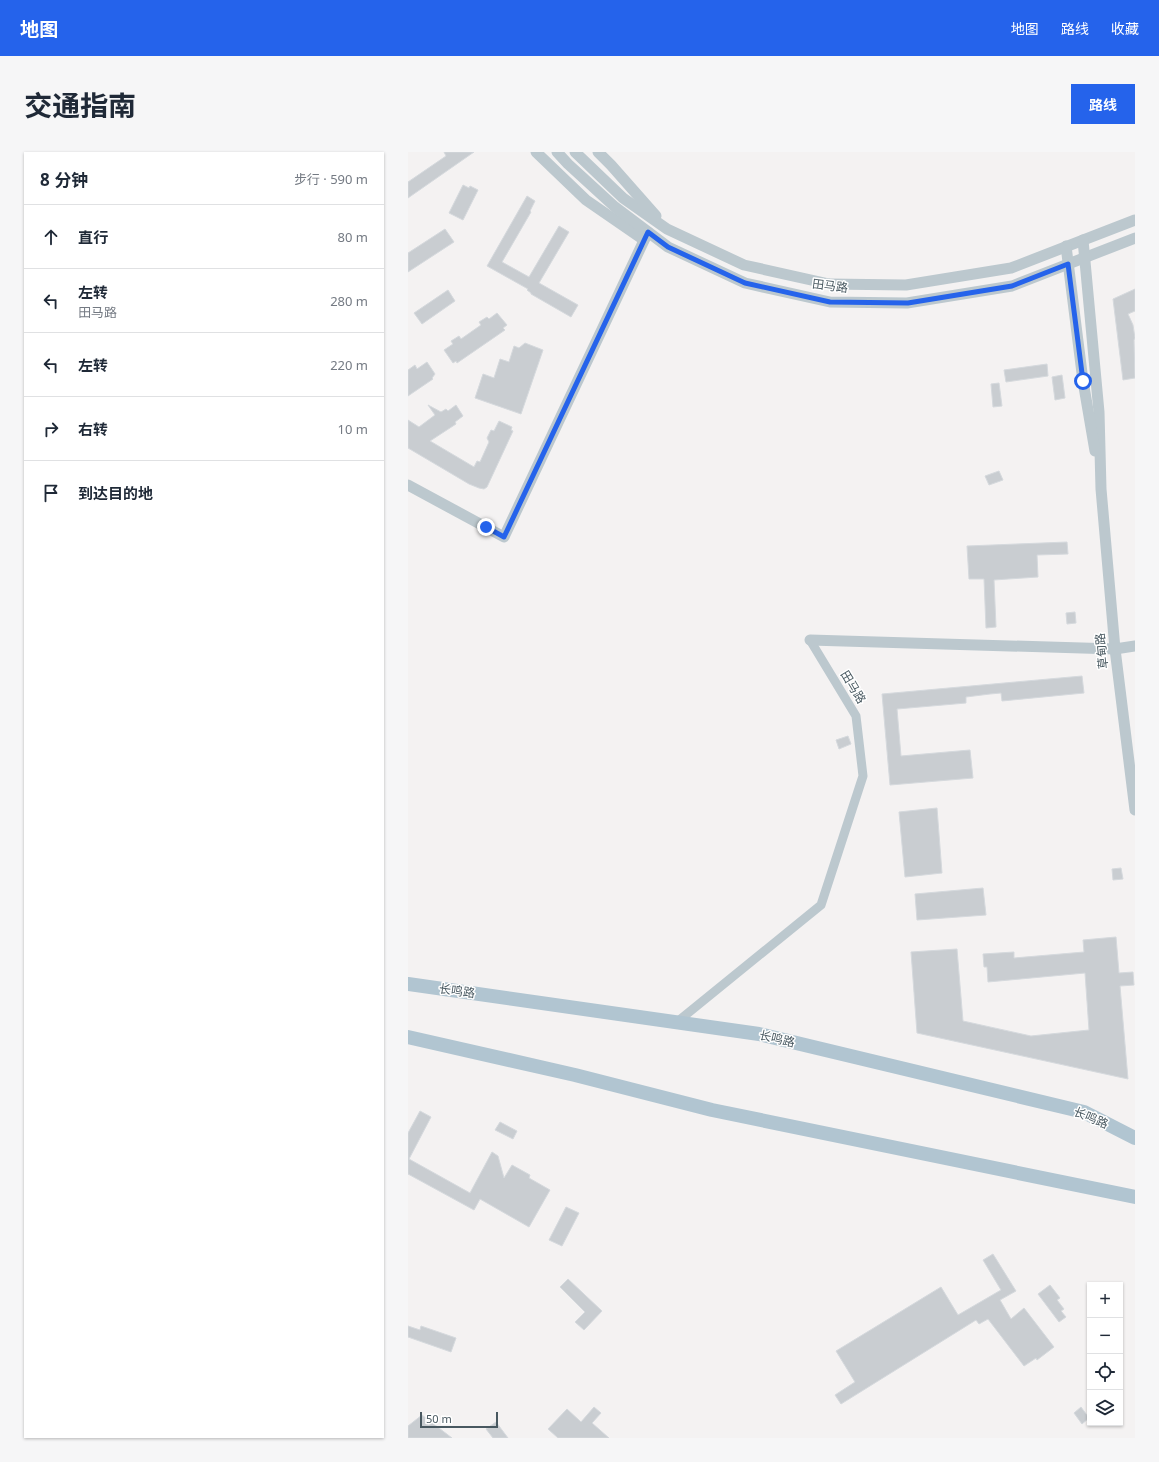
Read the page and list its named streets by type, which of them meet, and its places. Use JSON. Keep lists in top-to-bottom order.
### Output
{
  "streets": {
    "main road": ["长鸣路"],
    "street": ["田马路", "草甸路"]
  },
  "crossings": [
    ["田马路", "长鸣路"]
  ],
  "scale_bar": "50 m",
  "page": {
    "header": "地图",
    "nav": ["地图", "路线", "收藏"],
    "title": "交通指南",
    "buttons": "路线",
    "heading": ["8 分钟", "步行 · 590 m"],
    "list": [
      ["直行", "80 m"],
      ["左转", "田马路", "280 m"],
      ["左转", "220 m"],
      ["右转", "10 m"],
      "到达目的地"
    ],
    "map_buttons": ["+", "−"],
    "scale": "50 m"
  }
}
